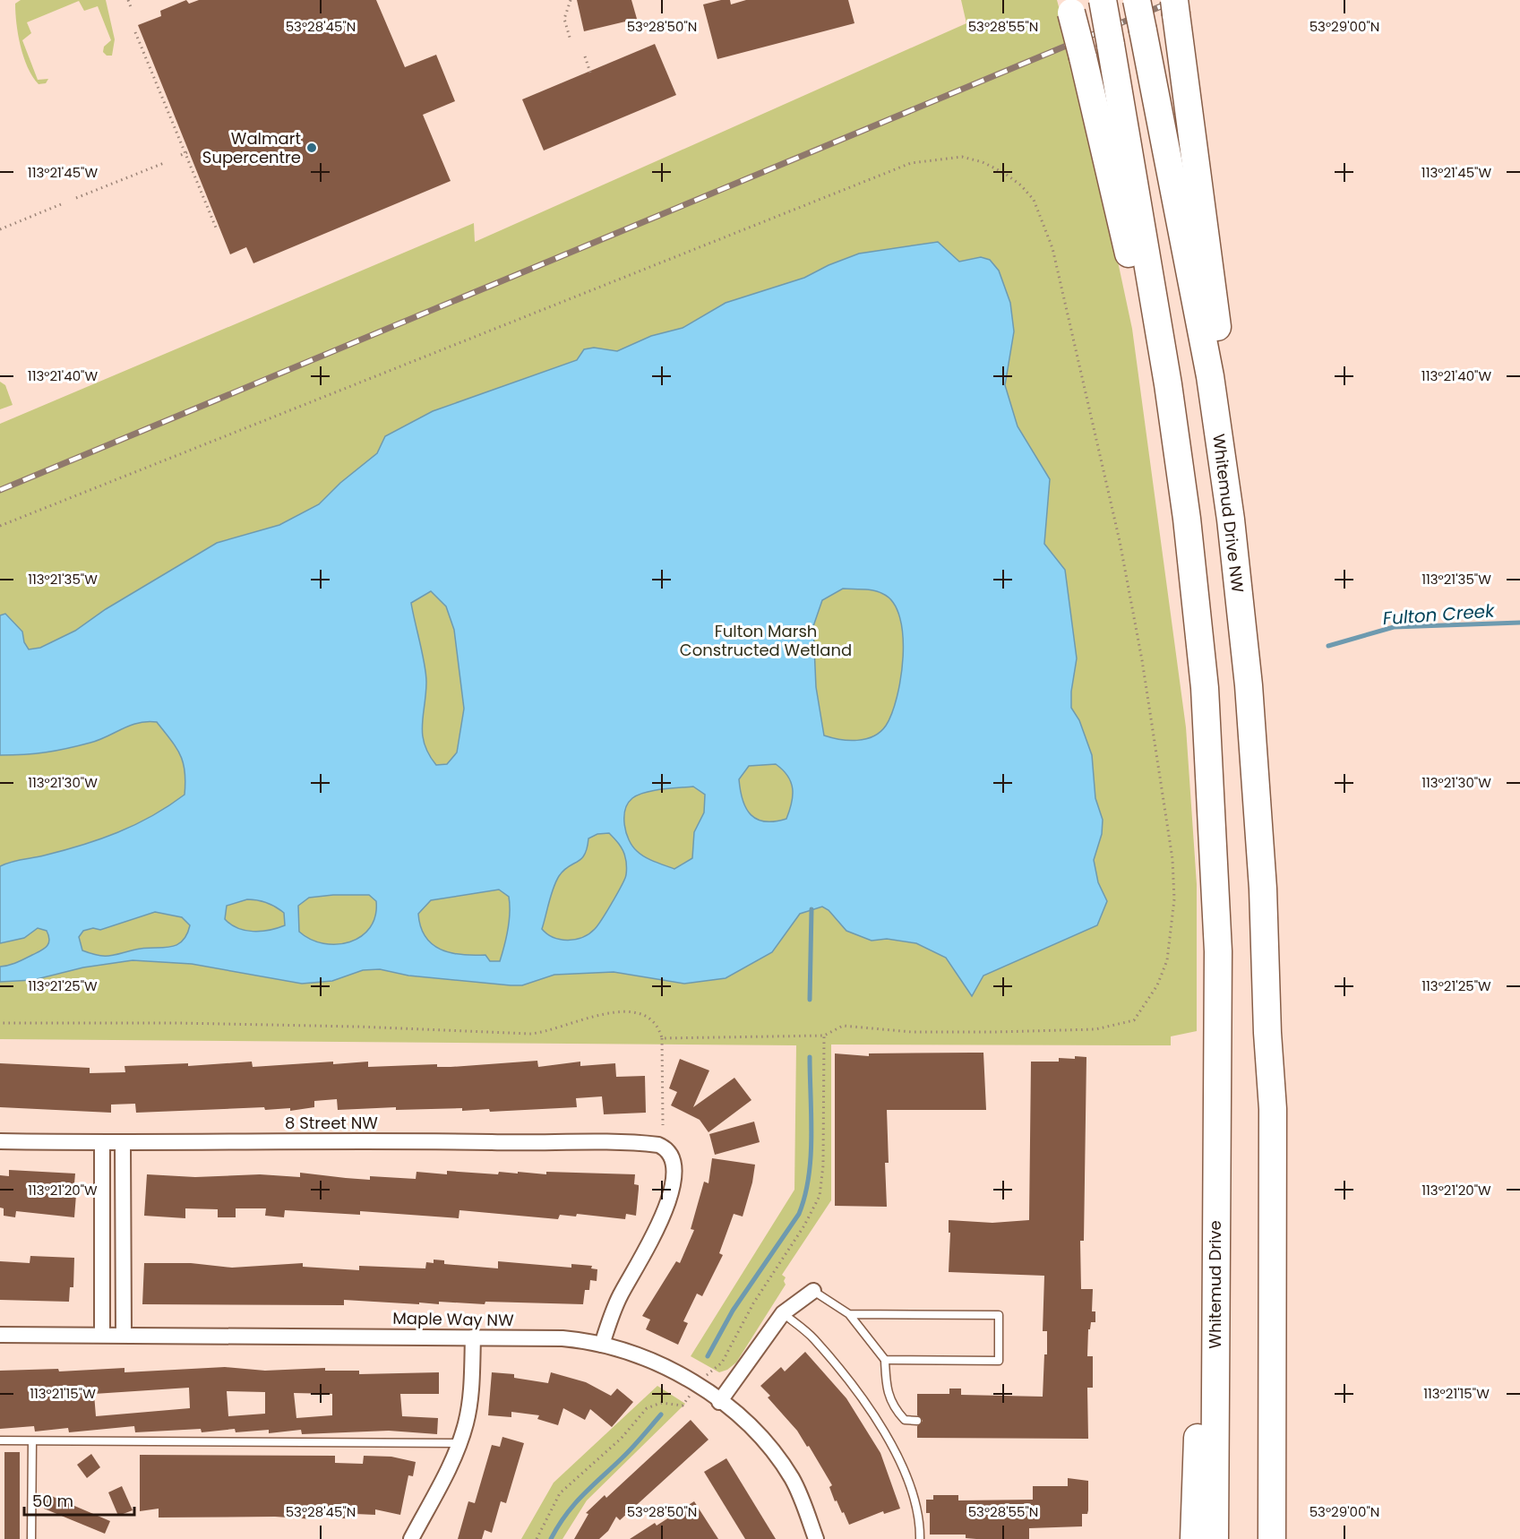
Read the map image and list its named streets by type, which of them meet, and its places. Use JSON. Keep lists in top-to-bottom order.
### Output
{
  "streets": {
    "highway": ["Whitemud Drive NW", "Whitemud Drive"],
    "street": ["8 Street NW", "Maple Way NW"]
  },
  "crossings": [
    ["8 Street NW", "Maple Way NW"]
  ],
  "water": ["Fulton Creek"],
  "parks": ["Fulton Marsh Constructed Wetland"],
  "places": ["Walmart Supercentre"],
  "scale_bar": "50 m",
  "coordinates": [
    "53°28'45\"N",
    "53°28'50\"N",
    "53°28'55\"N",
    "53°29'00\"N",
    "113°21'45\"W",
    "113°21'40\"W",
    "113°21'35\"W",
    "113°21'30\"W",
    "113°21'25\"W",
    "113°21'20\"W",
    "113°21'15\"W"
  ]
}
